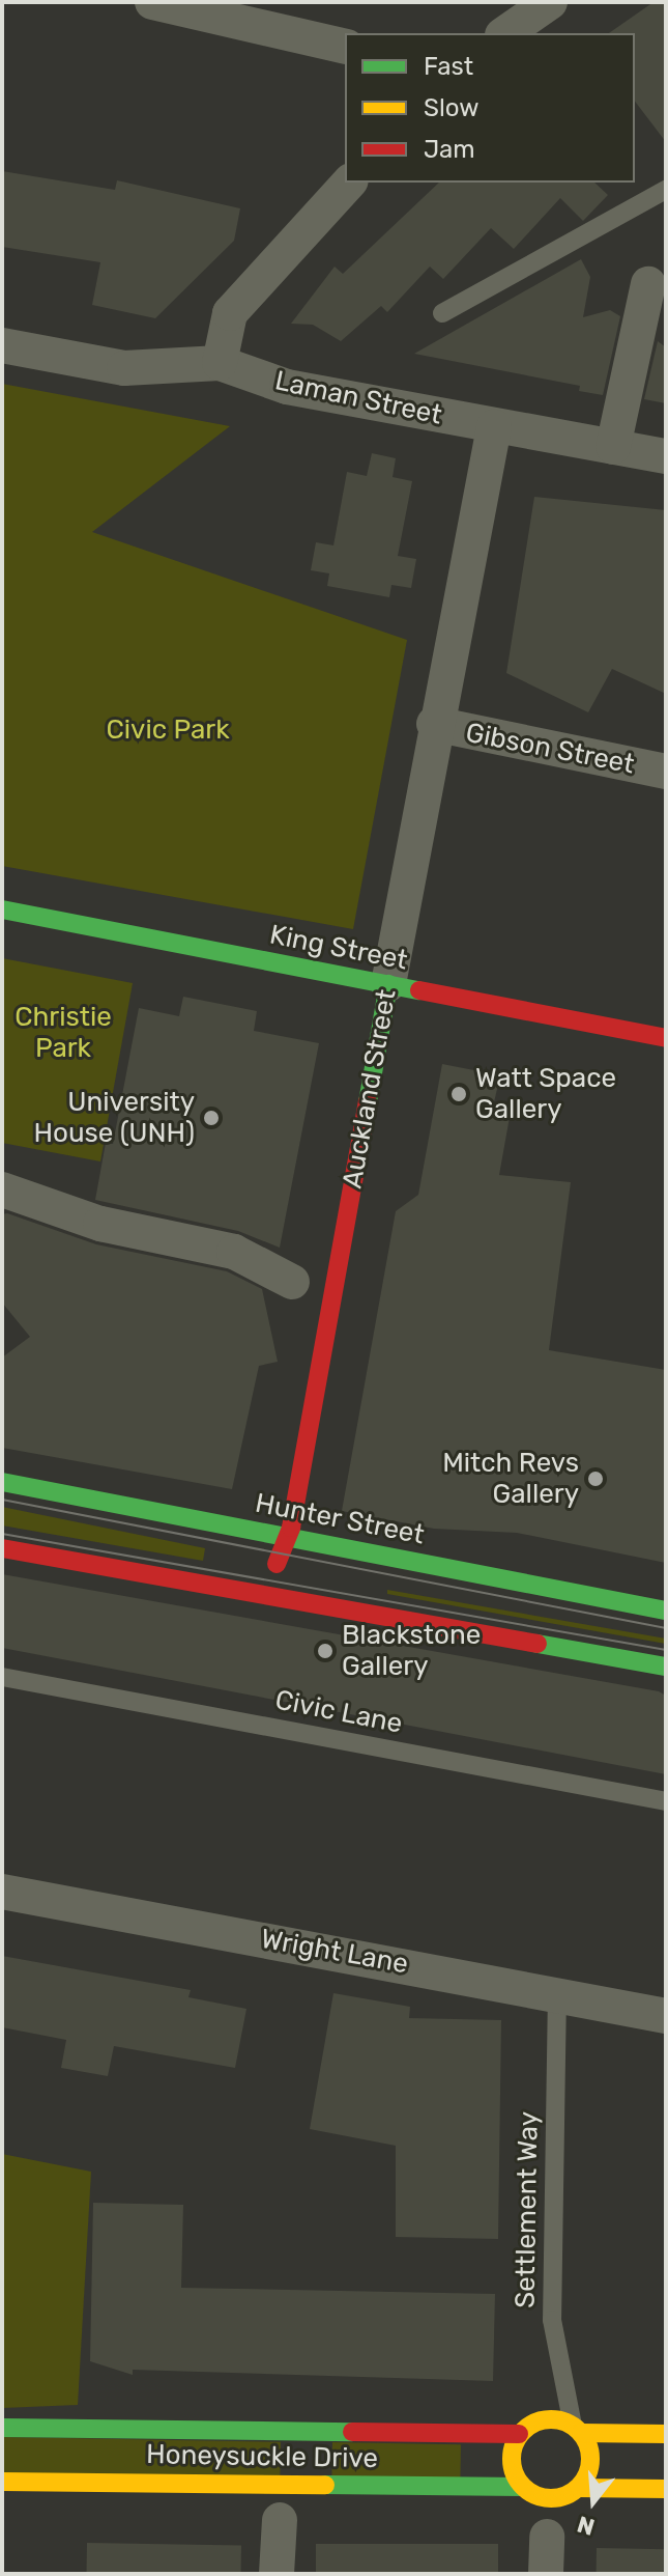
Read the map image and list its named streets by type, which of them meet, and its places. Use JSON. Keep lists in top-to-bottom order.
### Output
{
  "streets": {
    "main road": [
      "King Street",
      "Auckland Street",
      "Hunter Street",
      "Honeysuckle Drive"
    ],
    "street": ["Laman Street", "Gibson Street", "Wright Lane"],
    "lane": ["Civic Lane", "Settlement Way"]
  },
  "crossings": [
    ["Laman Street", "Auckland Street"],
    ["Gibson Street", "Auckland Street"],
    ["King Street", "Auckland Street"],
    ["Auckland Street", "Hunter Street"],
    ["Wright Lane", "Settlement Way"],
    ["Settlement Way", "Honeysuckle Drive"]
  ],
  "parks": ["Civic Park", "Christie Park"],
  "places": [
    "Watt Space Gallery",
    "University House (UNH)",
    "Mitch Revs Gallery",
    "Blackstone Gallery"
  ],
  "legend": ["Fast", "Slow", "Jam"],
  "north": "bottom"
}
